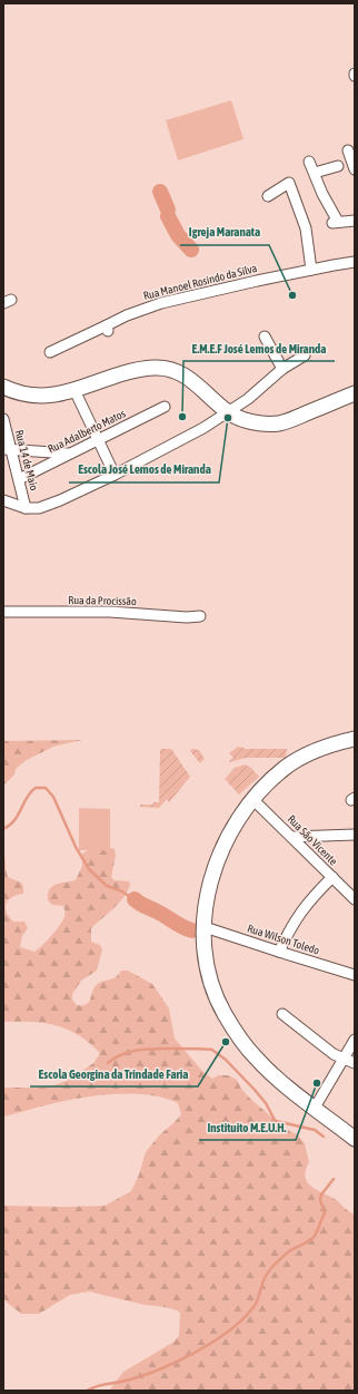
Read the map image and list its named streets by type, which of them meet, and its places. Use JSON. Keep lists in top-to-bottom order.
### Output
{
  "streets": {
    "street": [
      "Rua Manoel Rosindo da Silva",
      "Rua Adalberto Matos",
      "Rua 14 de Maio",
      "Rua da Procissão",
      "Rua São Vicente",
      "Rua Wilson Toledo"
    ]
  },
  "crossings": [
    ["Rua Adalberto Matos", "Rua 14 de Maio"]
  ],
  "places": [
    "Igreja Maranata",
    "E.M.E.F José Lemos de Miranda",
    "Escola José Lemos de Miranda",
    "Escola Georgina da Trindade Faria",
    "Instituito M.E.U.H."
  ]
}
